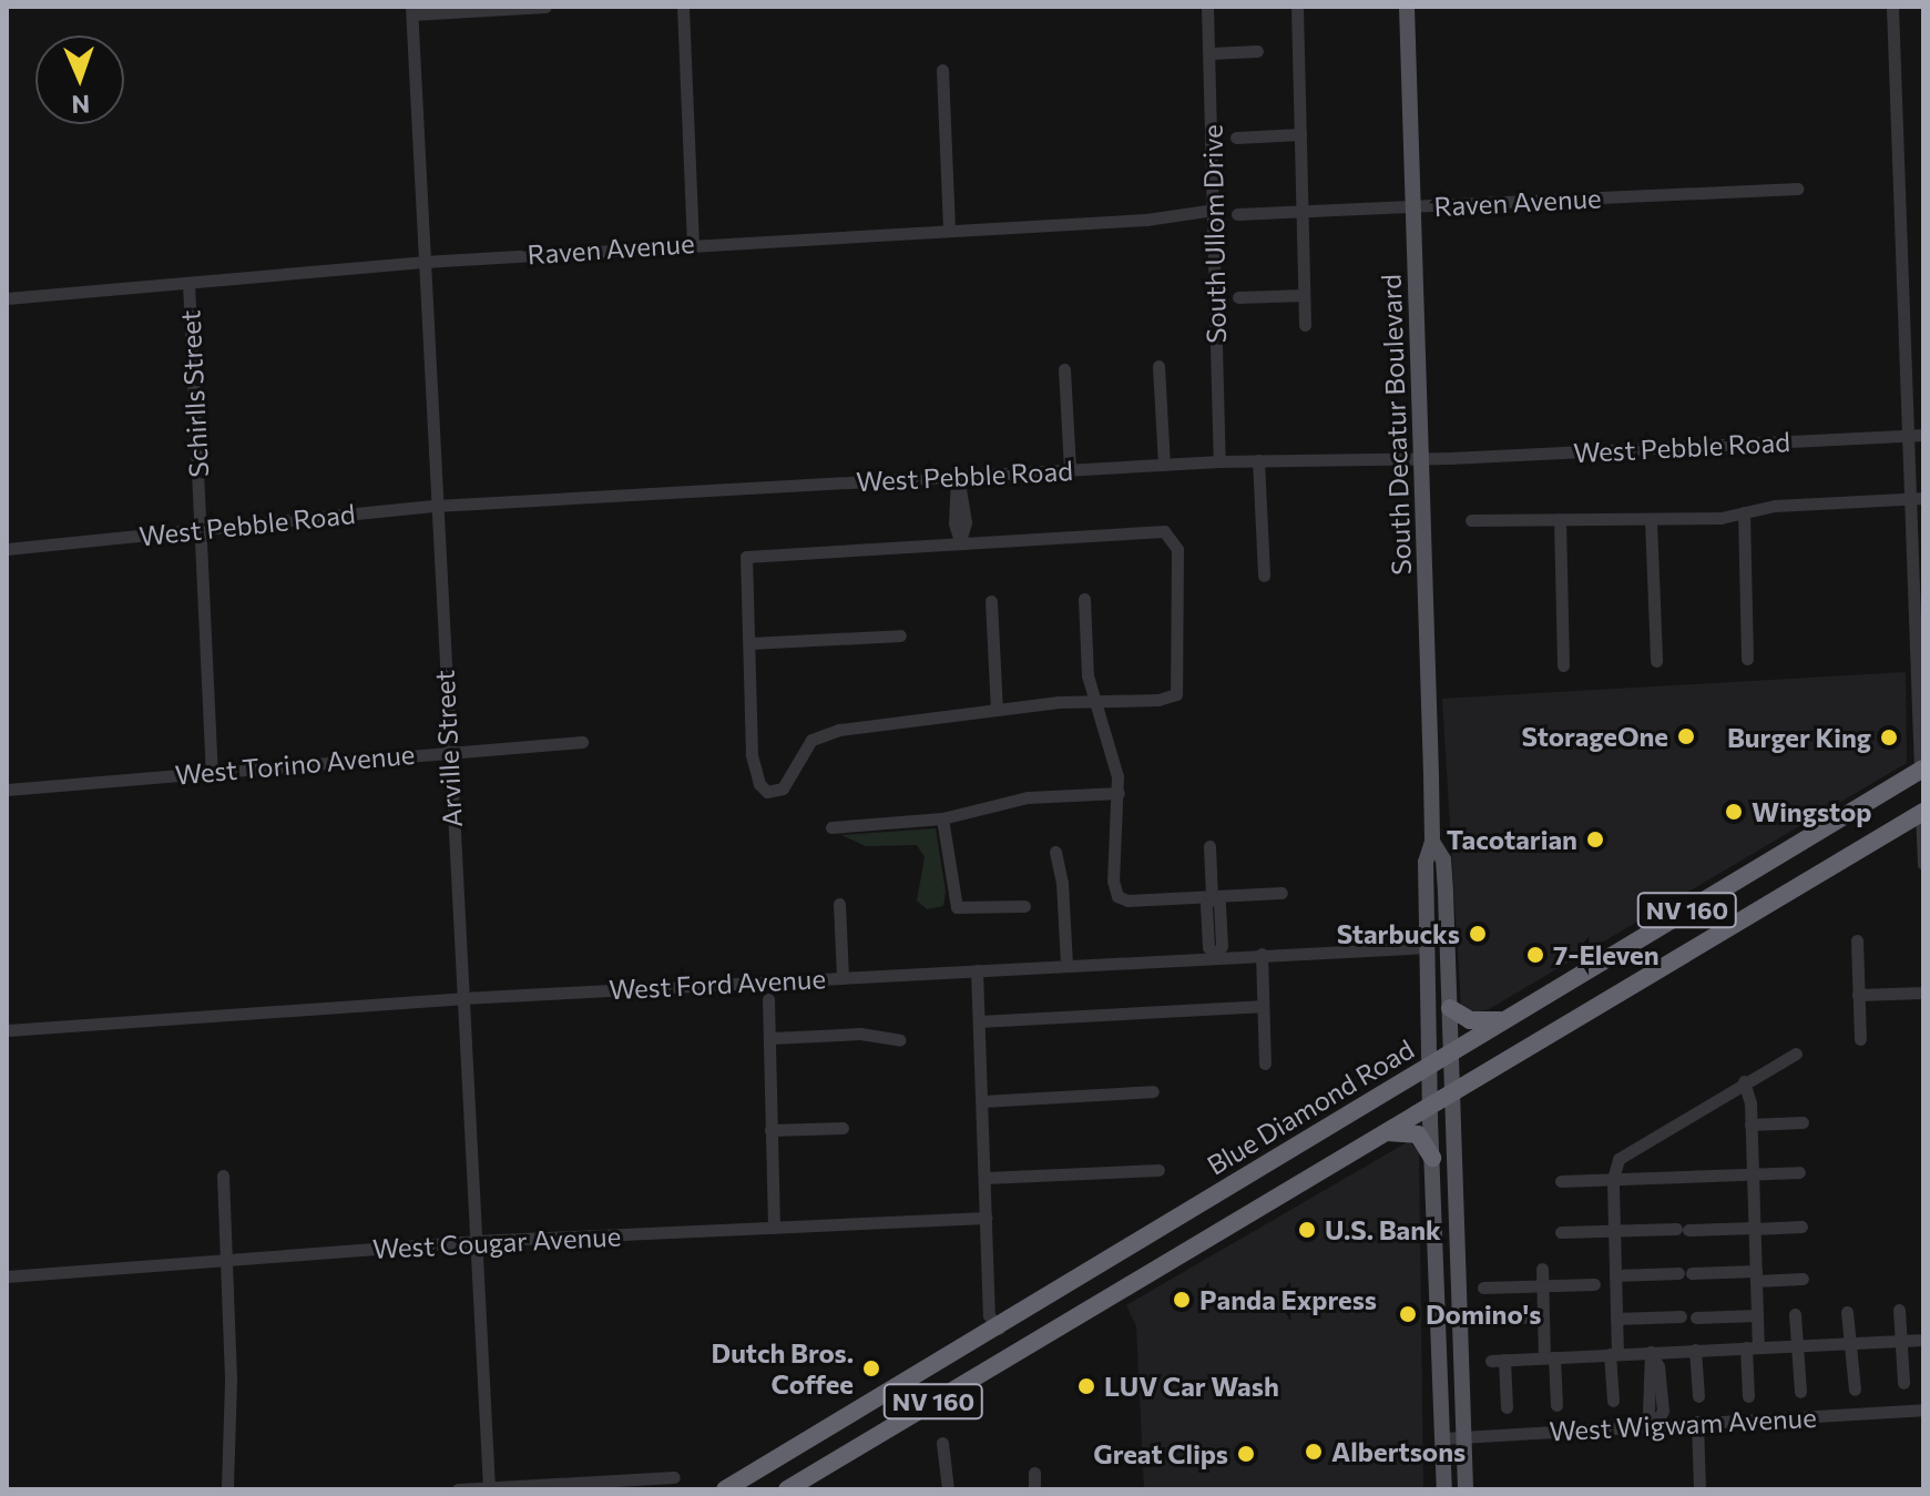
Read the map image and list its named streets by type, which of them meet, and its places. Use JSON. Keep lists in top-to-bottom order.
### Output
{
  "streets": {
    "highway": ["NV 160", "Blue Diamond Road"],
    "main road": ["South Decatur Boulevard"],
    "street": [
      "Raven Avenue",
      "South Ullom Drive",
      "Schirlls Street",
      "West Pebble Road",
      "Arville Street",
      "West Torino Avenue",
      "West Ford Avenue",
      "West Cougar Avenue",
      "West Wigwam Avenue"
    ]
  },
  "crossings": [
    ["Raven Avenue", "South Ullom Drive"],
    ["Raven Avenue", "Schirlls Street"],
    ["Raven Avenue", "South Decatur Boulevard"],
    ["Raven Avenue", "Arville Street"],
    ["South Ullom Drive", "West Pebble Road"],
    ["Schirlls Street", "West Pebble Road"],
    ["Schirlls Street", "West Torino Avenue"],
    ["South Decatur Boulevard", "West Pebble Road"],
    ["South Decatur Boulevard", "NV 160"],
    ["South Decatur Boulevard", "West Ford Avenue"],
    ["South Decatur Boulevard", "Blue Diamond Road"],
    ["South Decatur Boulevard", "West Wigwam Avenue"],
    ["West Pebble Road", "Arville Street"],
    ["Arville Street", "West Torino Avenue"],
    ["Arville Street", "West Ford Avenue"],
    ["Arville Street", "West Cougar Avenue"]
  ],
  "places": [
    "StorageOne",
    "Burger King",
    "Wingstop",
    "Tacotarian",
    "Starbucks",
    "7-Eleven",
    "U.S. Bank",
    "Panda Express",
    "Domino's",
    "Dutch Bros. Coffee",
    "LUV Car Wash",
    "Albertsons",
    "Great Clips"
  ],
  "north": "bottom"
}
